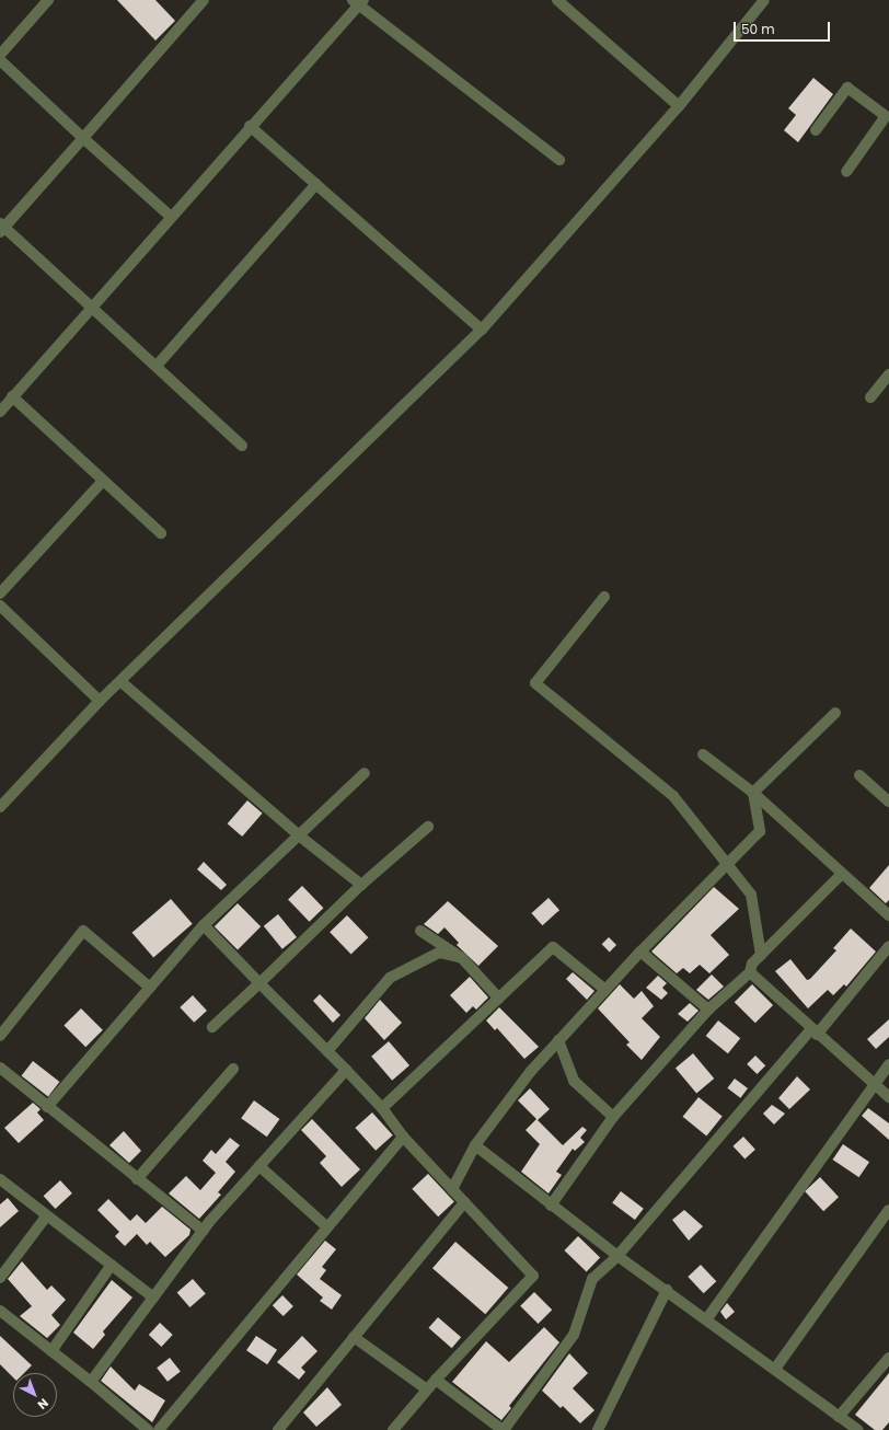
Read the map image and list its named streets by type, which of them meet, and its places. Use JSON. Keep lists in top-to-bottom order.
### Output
{
  "scale_bar": "50 m",
  "north": "bottom right"
}
